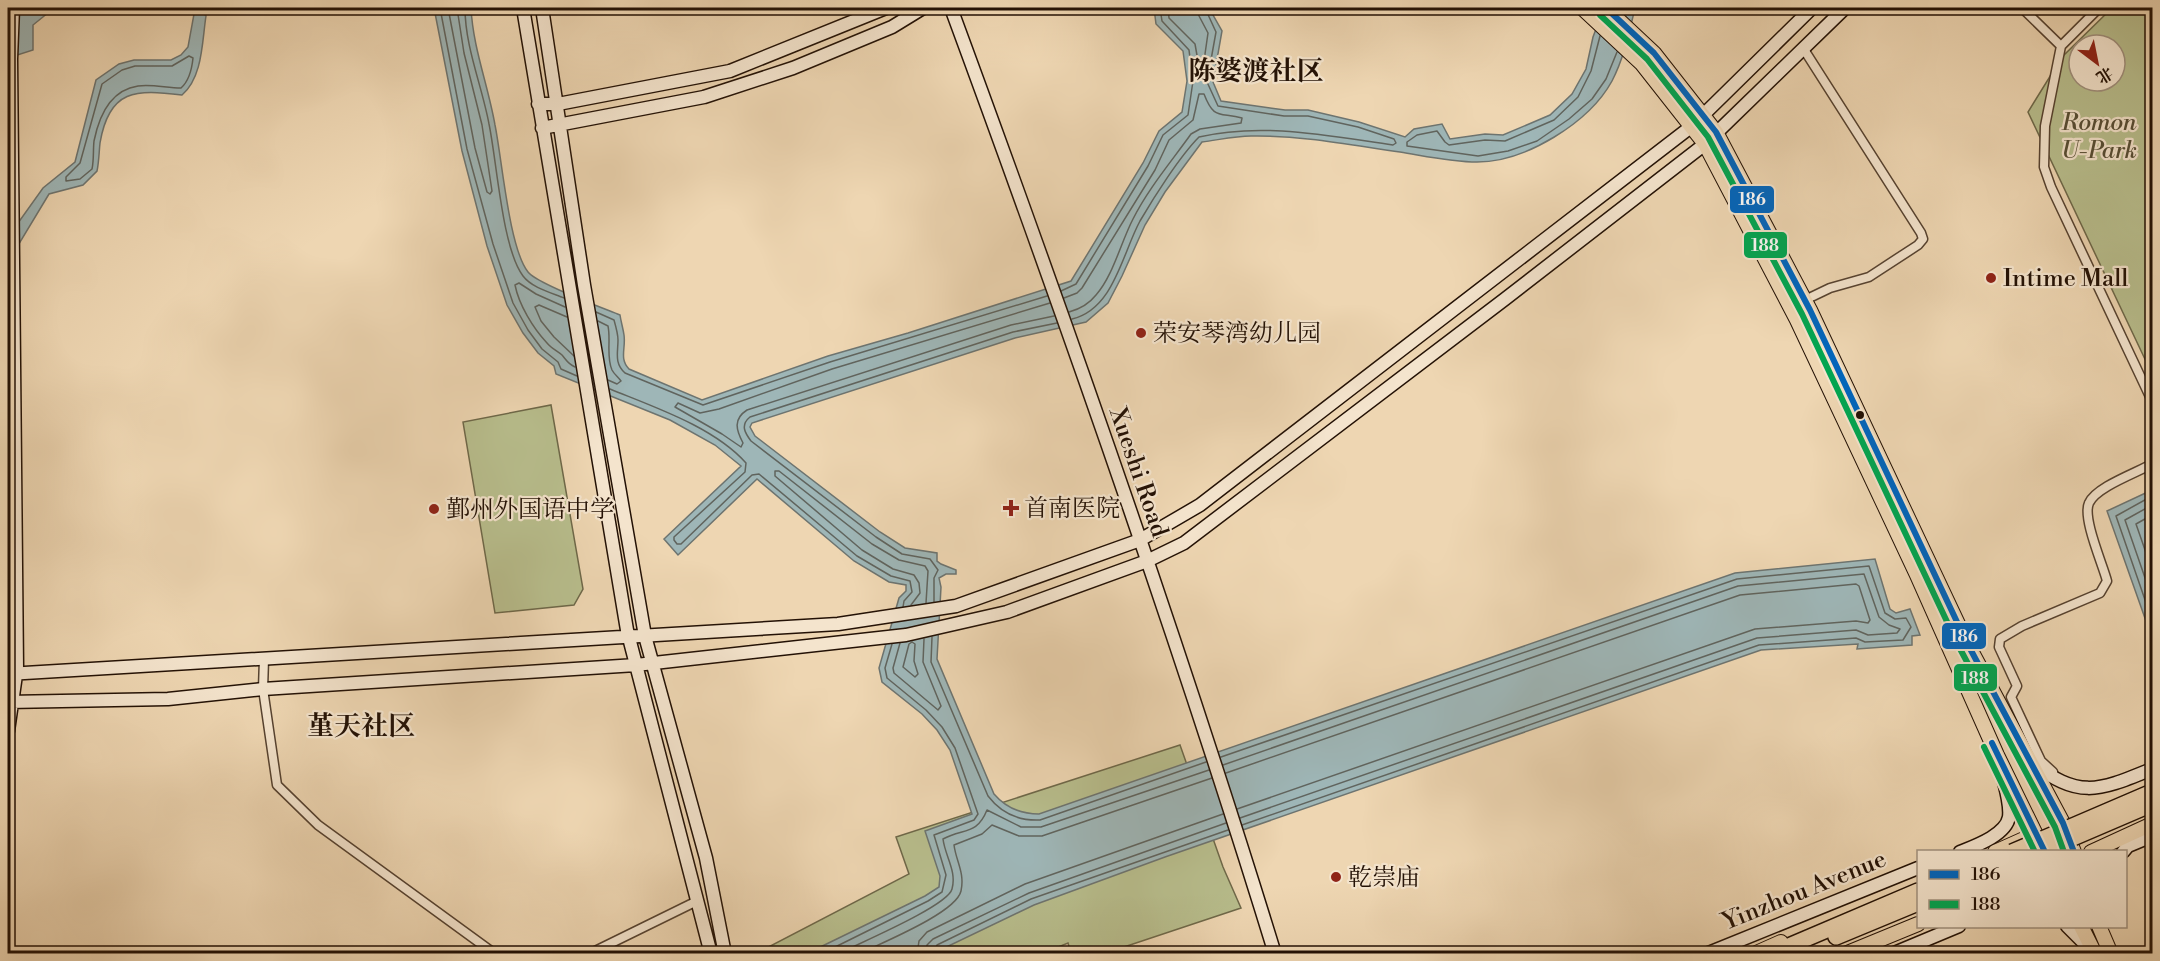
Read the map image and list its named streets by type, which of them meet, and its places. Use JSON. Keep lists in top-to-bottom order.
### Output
{
  "streets": {
    "main road": ["Yinzhou Avenue"],
    "street": ["Xueshi Road"]
  },
  "districts": ["陈婆渡社区", "堇天社区"],
  "parks": ["Romon U-Park"],
  "places": {
    "other": [
      "Intime Mall",
      "荣安琴湾幼儿园",
      "鄞州外国语中学",
      "乾崇庙"
    ],
    "health": ["首南医院"]
  },
  "lines": ["transit line 186", "transit line 188"],
  "legend": ["186", "188"],
  "north": "bottom right"
}
